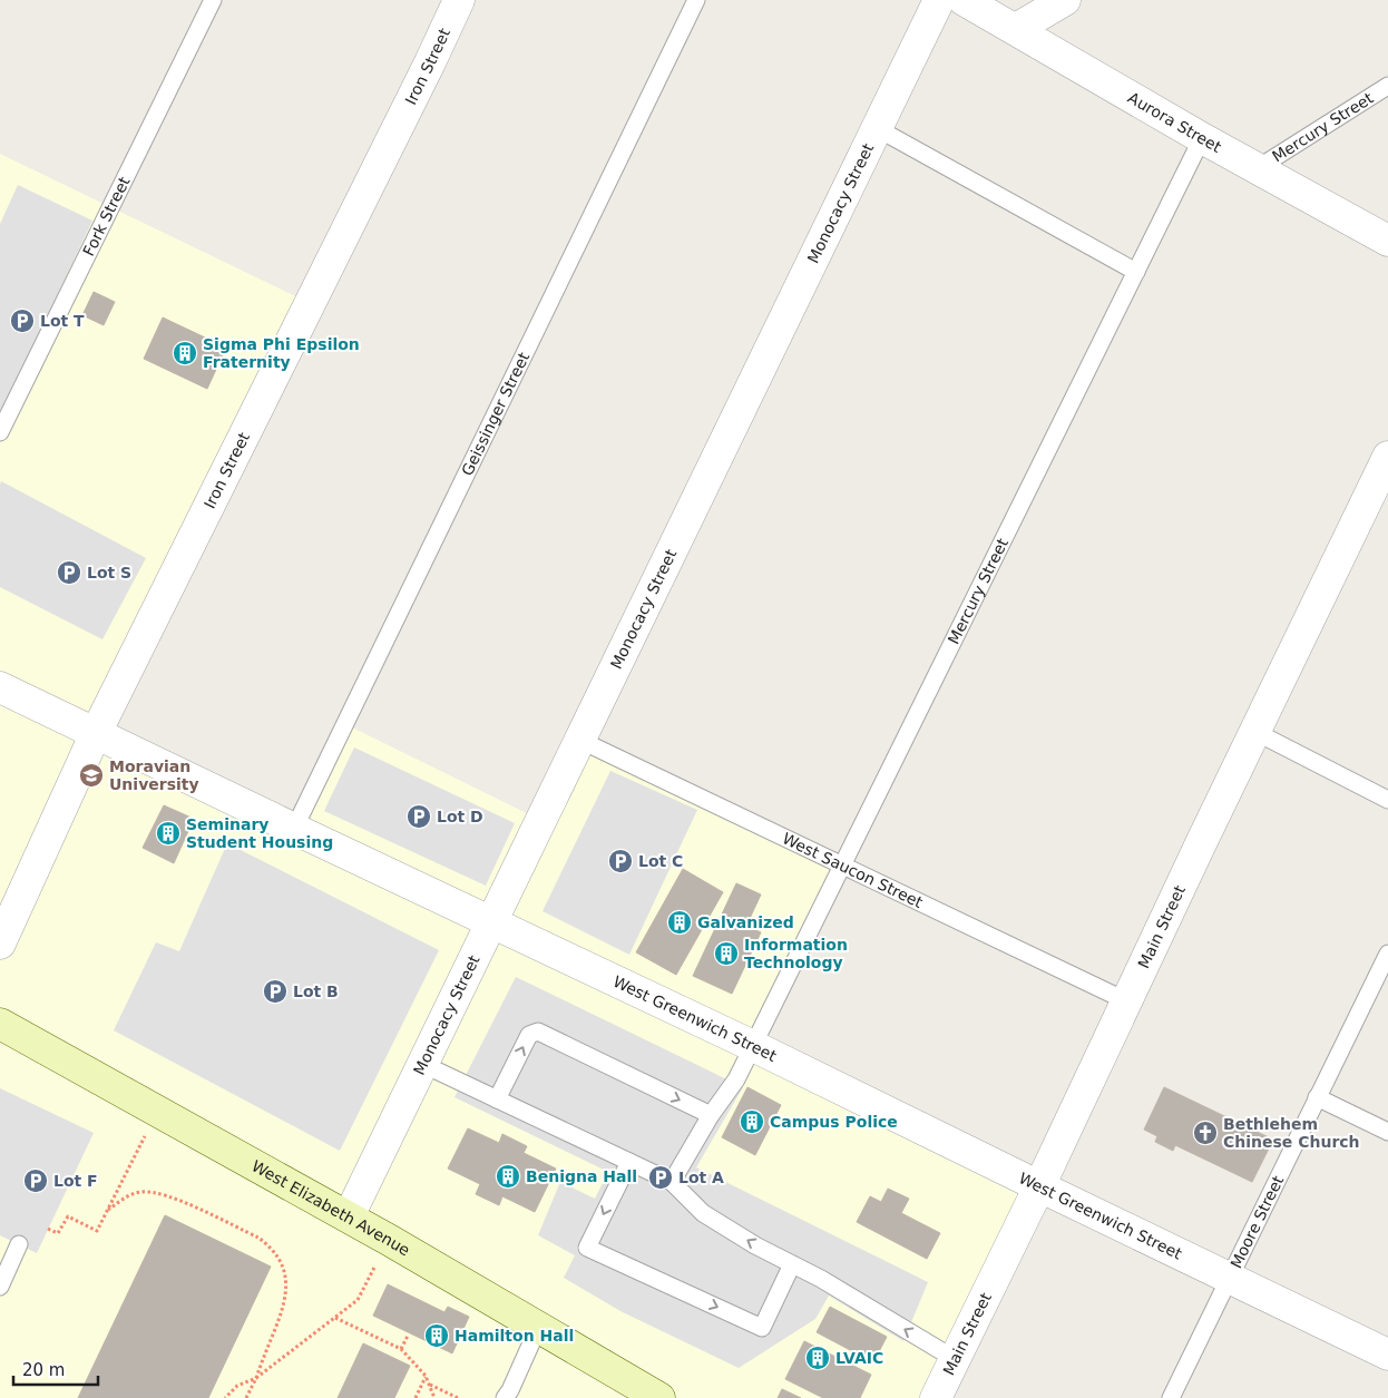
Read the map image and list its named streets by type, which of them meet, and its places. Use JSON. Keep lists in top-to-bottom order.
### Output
{
  "streets": {
    "main road": ["West Elizabeth Avenue"],
    "street": [
      "Iron Street",
      "Aurora Street",
      "Monocacy Street",
      "Main Street",
      "West Greenwich Street"
    ],
    "lane": [
      "Mercury Street",
      "Fork Street",
      "Geissinger Street",
      "West Saucon Street",
      "Moore Street"
    ]
  },
  "crossings": [
    ["Iron Street", "West Greenwich Street"],
    ["Aurora Street", "Mercury Street"],
    ["Mercury Street", "West Saucon Street"],
    ["Mercury Street", "West Greenwich Street"],
    ["Monocacy Street", "West Saucon Street"],
    ["Monocacy Street", "West Greenwich Street"],
    ["Monocacy Street", "West Elizabeth Avenue"],
    ["Geissinger Street", "West Greenwich Street"],
    ["West Saucon Street", "Main Street"],
    ["Main Street", "West Greenwich Street"],
    ["West Greenwich Street", "Moore Street"]
  ],
  "places": {
    "parking": [
      "Lot T",
      "Lot S",
      "Lot D",
      "Lot C",
      "Lot B",
      "Lot A",
      "Lot F"
    ],
    "building": [
      "Sigma Phi Epsilon Fraternity",
      "Seminary Student Housing",
      "Galvanized",
      "Information Technology",
      "Campus Police",
      "Benigna Hall",
      "Hamilton Hall",
      "LVAIC"
    ],
    "school or university": ["Moravian University"],
    "church": ["Bethlehem Chinese Church"]
  },
  "scale_bar": "20 m"
}
